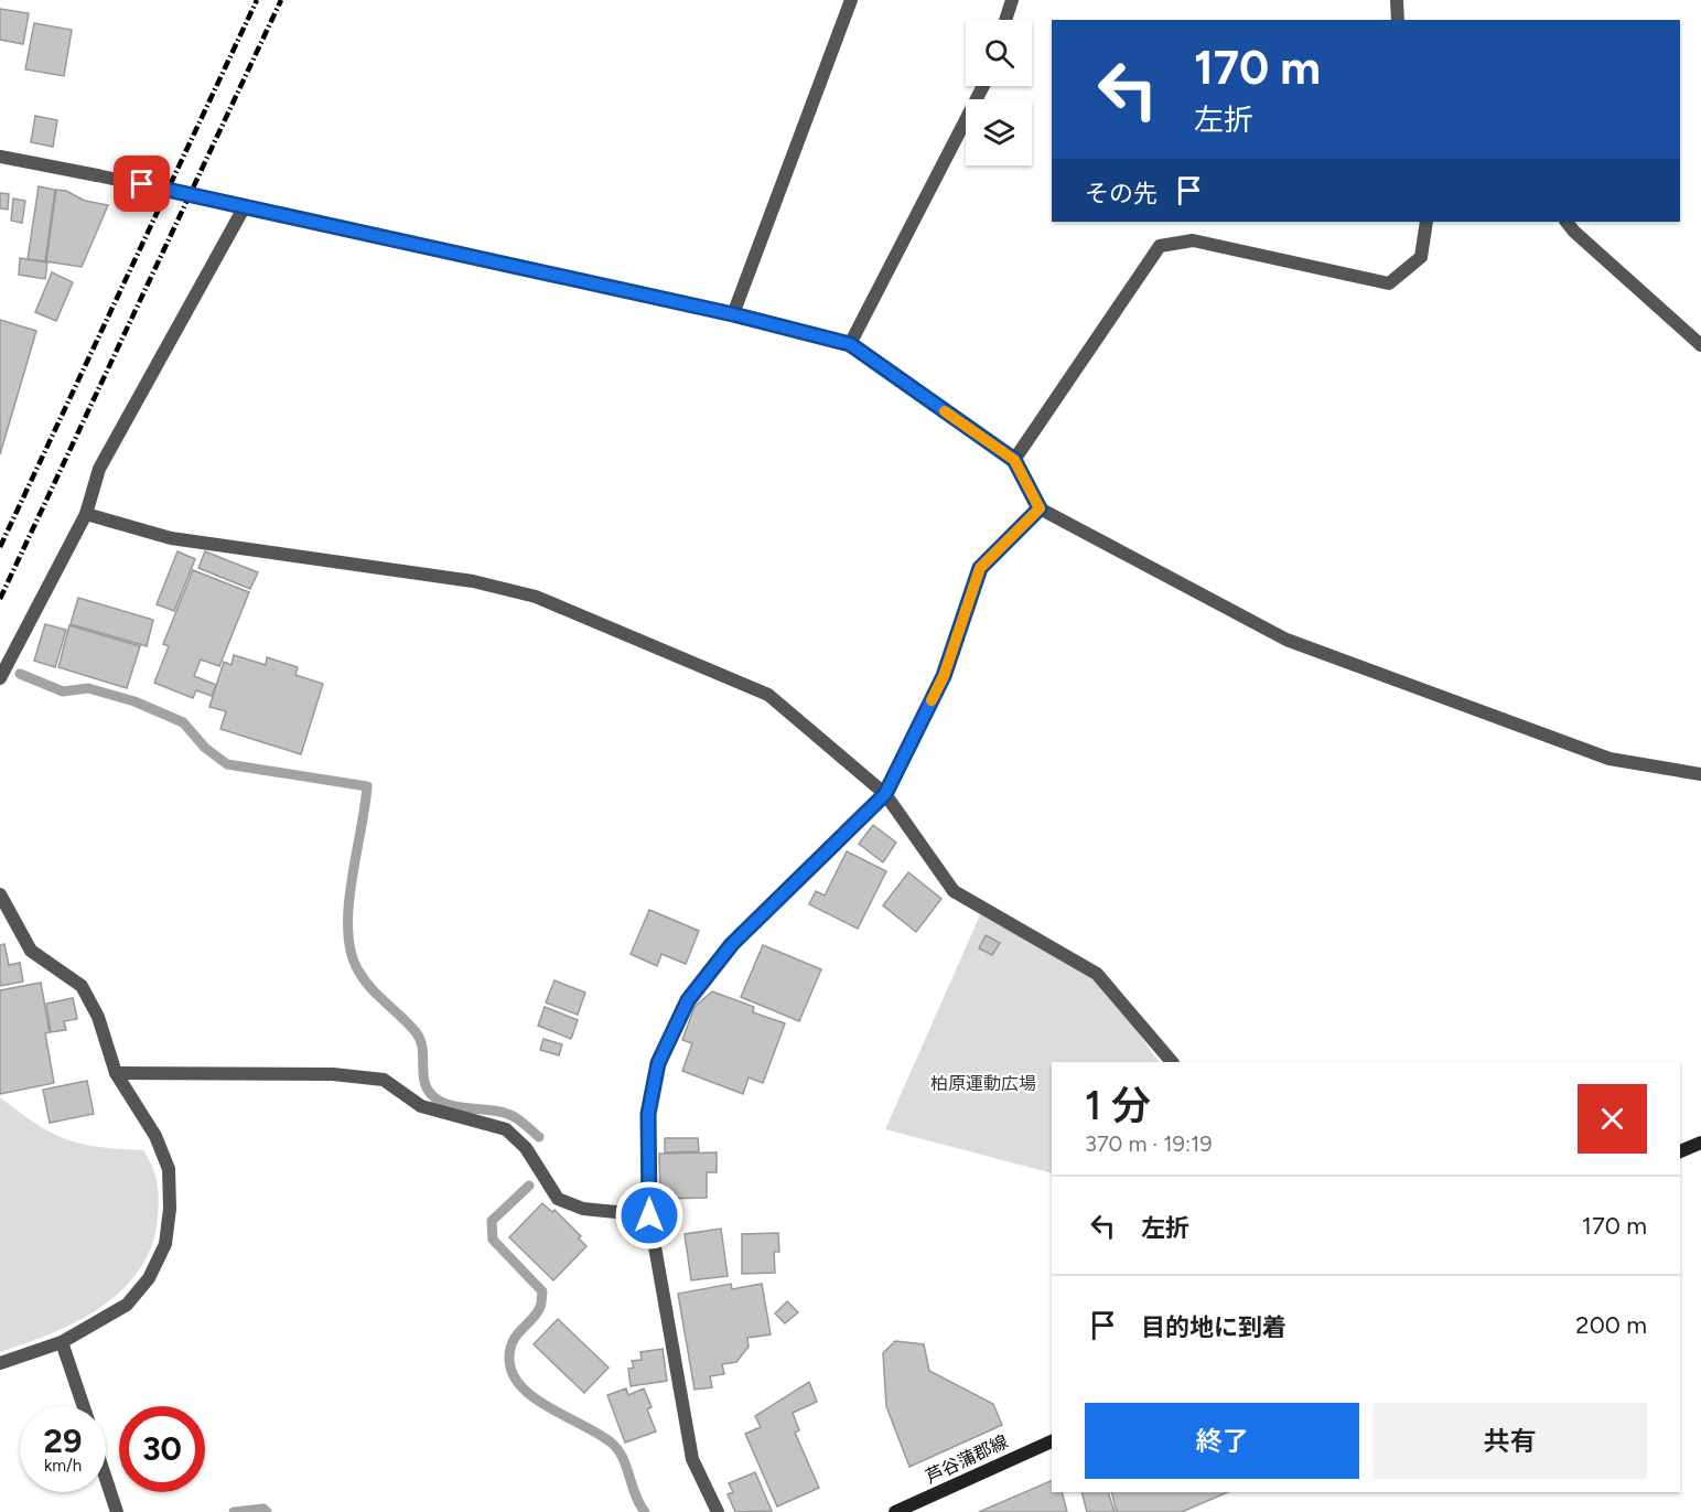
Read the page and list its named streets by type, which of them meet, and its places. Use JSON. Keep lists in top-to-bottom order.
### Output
{
  "streets": {
    "main road": ["芦谷蒲郡線"]
  },
  "parks": ["柏原運動広場"],
  "page": {
    "turn": ["170 m", "左折"],
    "then": "その先",
    "heading": ["1 分", "370 m · 19:19"],
    "list": [
      {
        "name": "左折",
        "value": "170 m"
      },
      {
        "name": "目的地に到着",
        "value": "200 m"
      }
    ],
    "buttons": ["終了", "共有"],
    "speed": "29 km/h",
    "limit": "30"
  }
}
